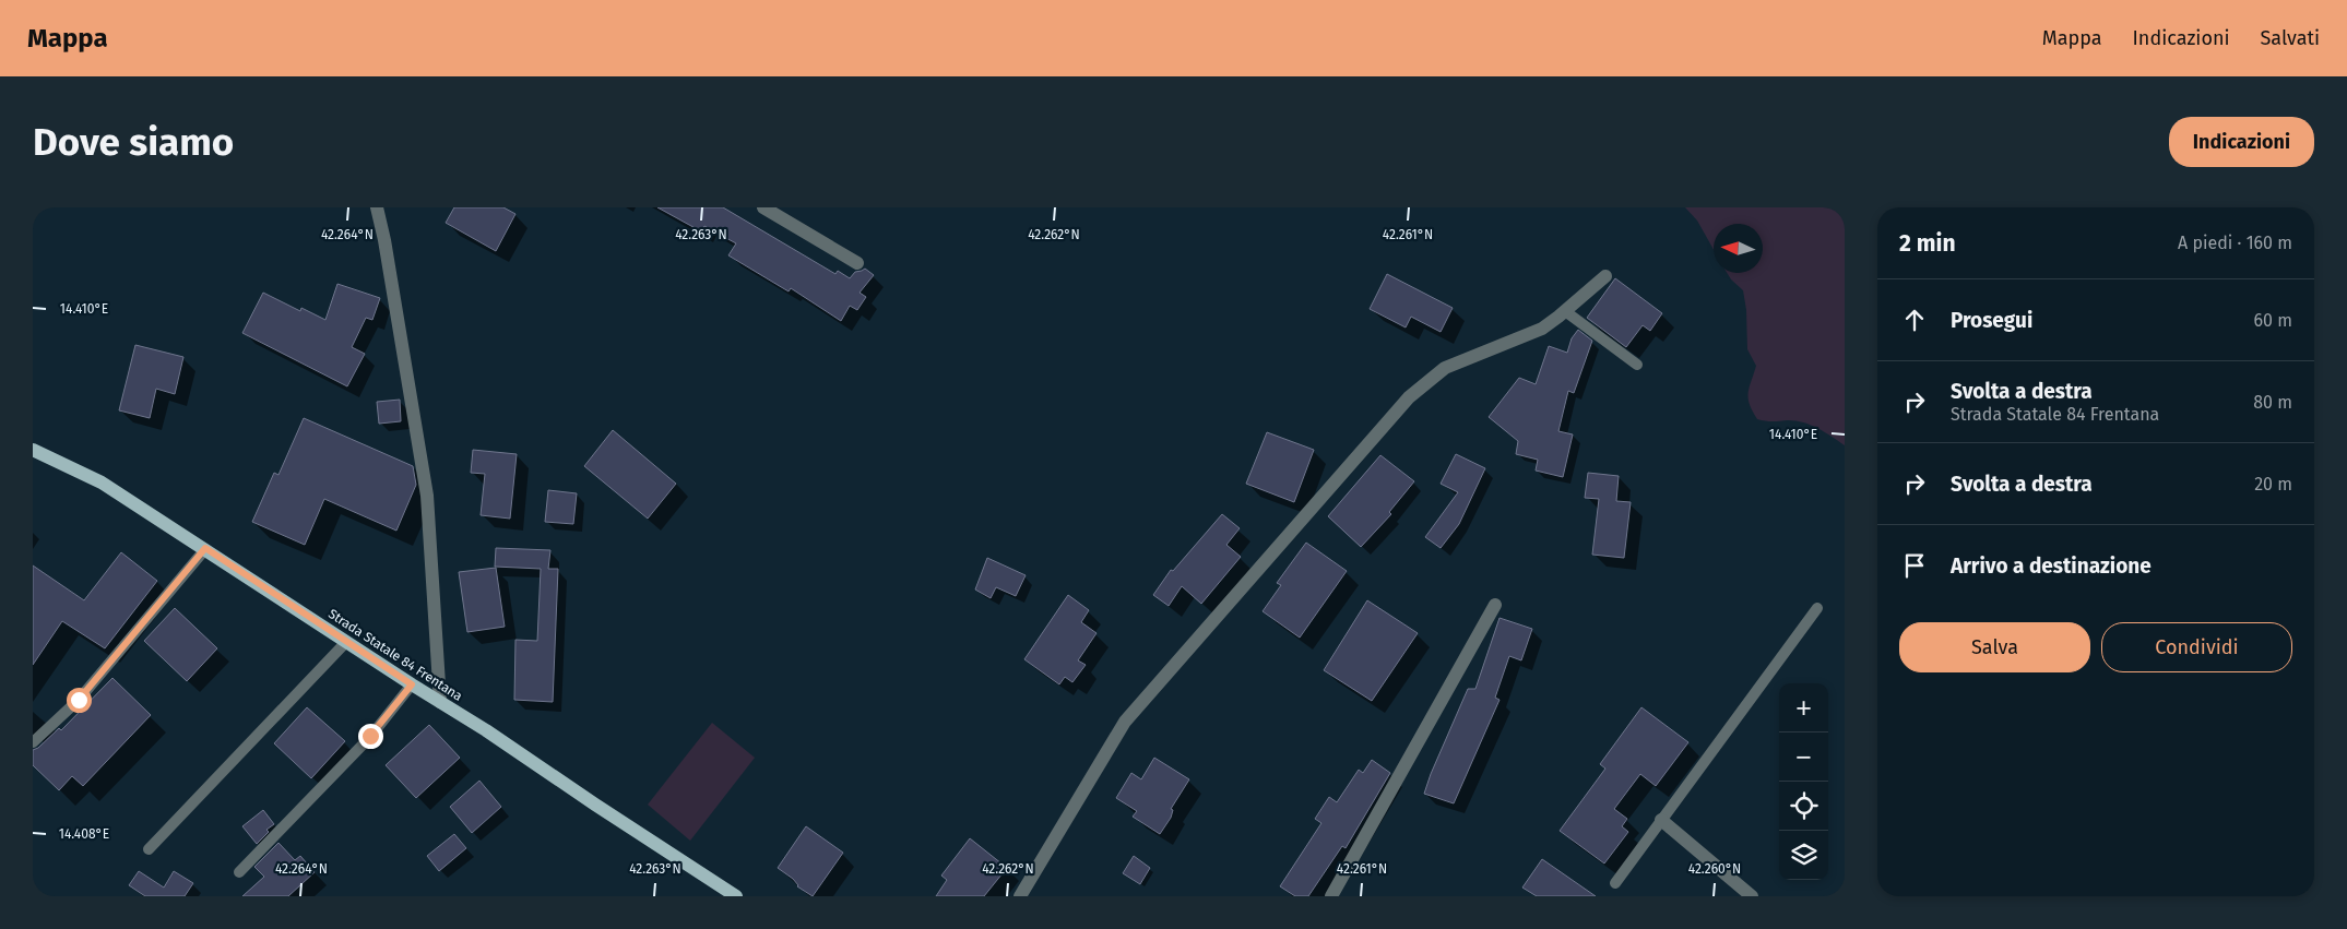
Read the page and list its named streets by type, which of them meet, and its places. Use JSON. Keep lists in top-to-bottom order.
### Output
{
  "streets": {
    "main road": ["Strada Statale 84 Frentana"]
  },
  "north": "left",
  "page": {
    "header": "Mappa",
    "nav": ["Mappa", "Indicazioni", "Salvati"],
    "buttons": [
      "Indicazioni",
      ["Salva", "Condividi"]
    ],
    "title": "Dove siamo",
    "heading": ["2 min", "A piedi · 160 m"],
    "list": [
      ["Prosegui", "60 m"],
      ["Svolta a destra", "Strada Statale 84 Frentana", "80 m"],
      ["Svolta a destra", "20 m"],
      "Arrivo a destinazione"
    ],
    "map_buttons": ["+", "−"]
  },
  "coordinates": [
    "42.264°N",
    "42.263°N",
    "42.262°N",
    "42.261°N",
    "14.410°E",
    "14.408°E",
    "42.260°N"
  ]
}
